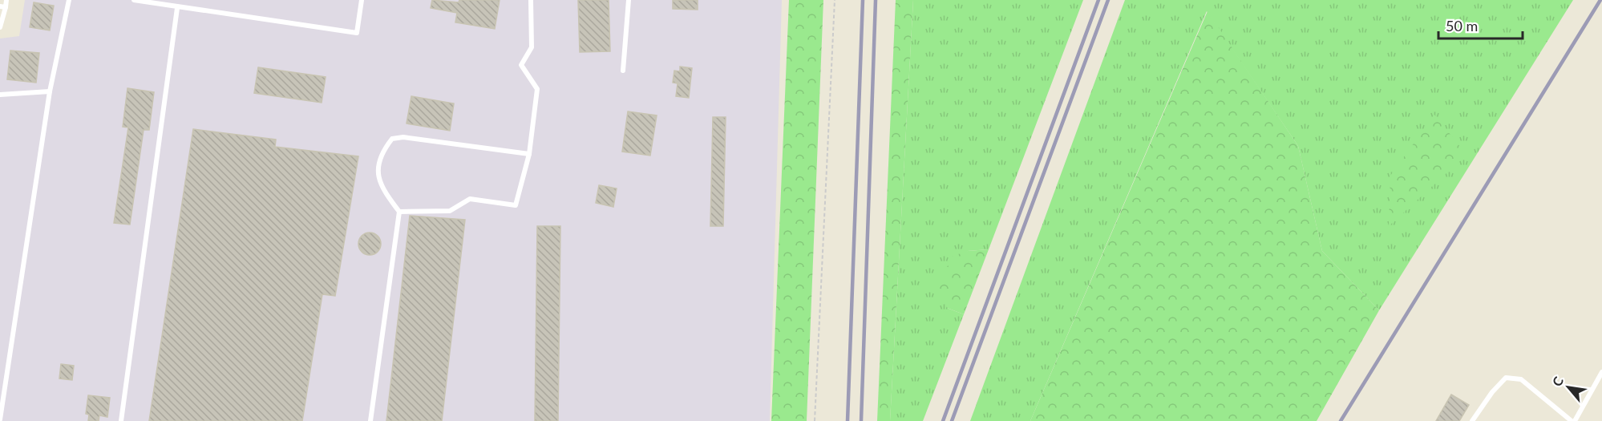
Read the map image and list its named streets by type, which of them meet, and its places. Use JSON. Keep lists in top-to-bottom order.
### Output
{
  "scale_bar": "50 m",
  "north": "top left"
}
